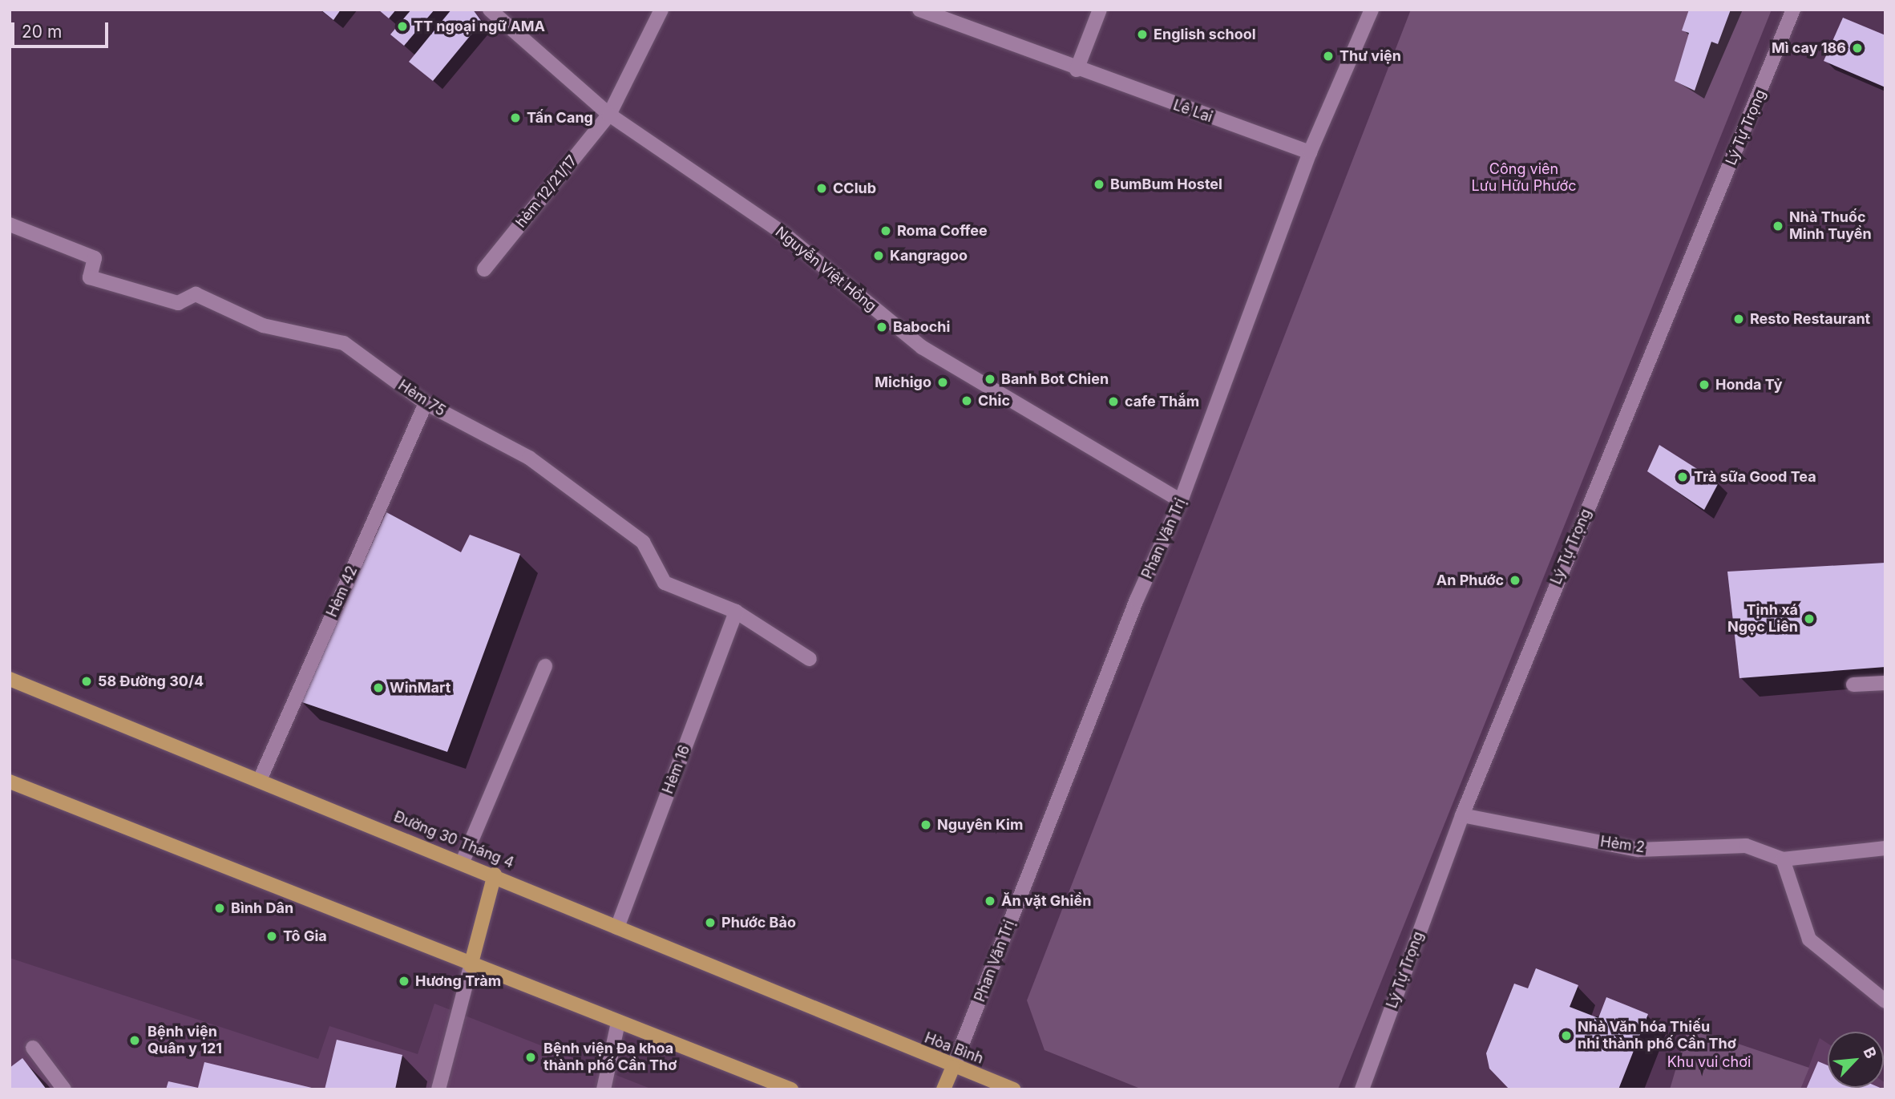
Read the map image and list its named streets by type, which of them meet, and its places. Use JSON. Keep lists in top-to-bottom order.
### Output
{
  "streets": {
    "main road": ["Đường 30 Tháng 4", "Hòa Bình"],
    "street": [
      "Lê Lai",
      "Lý Tự Trọng",
      "hẻm 12/21/17",
      "Nguyễn Việt Hồng",
      "Hẻm 75",
      "Phan Văn Trị",
      "Hẻm 42",
      "Hẻm 16",
      "Hẻm 2"
    ]
  },
  "crossings": [
    ["Lê Lai", "Phan Văn Trị"],
    ["Lý Tự Trọng", "Hẻm 2"],
    ["hẻm 12/21/17", "Nguyễn Việt Hồng"],
    ["Nguyễn Việt Hồng", "Phan Văn Trị"],
    ["Hẻm 75", "Hẻm 42"],
    ["Hẻm 75", "Hẻm 16"],
    ["Phan Văn Trị", "Hòa Bình"],
    ["Hẻm 42", "Đường 30 Tháng 4"],
    ["Hẻm 16", "Đường 30 Tháng 4"],
    ["Đường 30 Tháng 4", "Hòa Bình"]
  ],
  "parks": ["Công viên Lưu Hữu Phước", "Khu vui chơi"],
  "places": [
    "TT ngoại ngữ AMA",
    "English school",
    "Mì cay 186",
    "Thư viện",
    "Tấn Cang",
    "BumBum Hostel",
    "CClub",
    "Nhà Thuốc Minh Tuyền",
    "Roma Coffee",
    "Kangragoo",
    "Resto Restaurant",
    "Babochi",
    "Banh Bot Chien",
    "Michigo",
    "Honda Tỷ",
    "Chic",
    "cafe Thắm",
    "Trà sữa Good Tea",
    "An Phước",
    "Tịnh xá Ngọc Liên",
    "58 Đường 30/4",
    "WinMart",
    "Nguyên Kim",
    "Ăn vặt Ghiền",
    "Bình Dân",
    "Phước Bảo",
    "Tô Gia",
    "Hương Tràm",
    "Nhà Văn hóa Thiếu nhi thành phố Cần Thơ",
    "Bệnh viện Quân y 121",
    "Bệnh viện Đa khoa thành phố Cần Thơ"
  ],
  "scale_bar": "20 m",
  "north": "top right"
}
